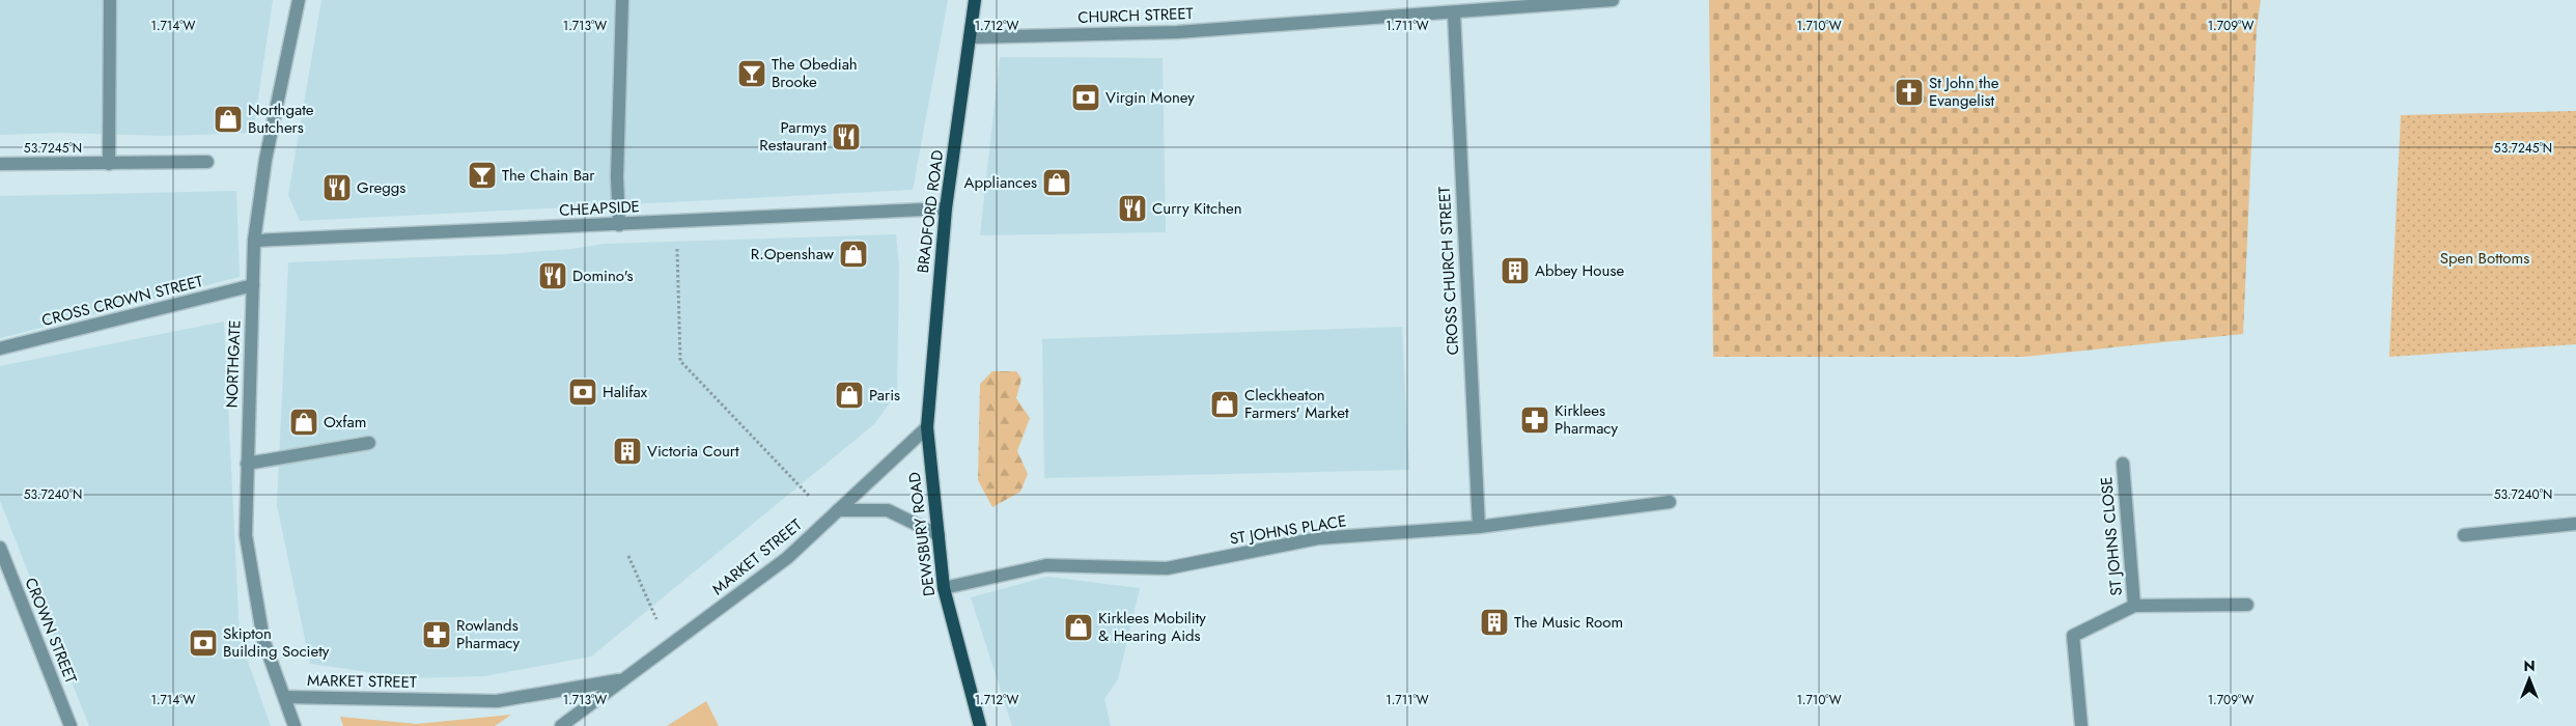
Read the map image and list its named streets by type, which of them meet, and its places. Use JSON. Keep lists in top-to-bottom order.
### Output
{
  "streets": {
    "main road": ["BRADFORD ROAD", "DEWSBURY ROAD"],
    "street": [
      "CHURCH STREET",
      "CHEAPSIDE",
      "CROSS CHURCH STREET",
      "CROSS CROWN STREET",
      "NORTHGATE",
      "ST JOHNS PLACE",
      "ST JOHNS CLOSE",
      "MARKET STREET",
      "CROWN STREET"
    ]
  },
  "crossings": [
    ["CHURCH STREET", "BRADFORD ROAD"],
    ["CHURCH STREET", "CROSS CHURCH STREET"],
    ["CHEAPSIDE", "BRADFORD ROAD"],
    ["CHEAPSIDE", "NORTHGATE"],
    ["BRADFORD ROAD", "DEWSBURY ROAD"],
    ["BRADFORD ROAD", "MARKET STREET"],
    ["CROSS CHURCH STREET", "ST JOHNS PLACE"],
    ["CROSS CROWN STREET", "NORTHGATE"],
    ["NORTHGATE", "MARKET STREET"],
    ["ST JOHNS PLACE", "DEWSBURY ROAD"],
    ["DEWSBURY ROAD", "MARKET STREET"]
  ],
  "parks": ["Spen Bottoms"],
  "places": {
    "bar": ["The Obediah Brooke", "The Chain Bar"],
    "church": ["St John the Evangelist"],
    "bank": ["Virgin Money", "Halifax", "Skipton Building Society"],
    "shop": [
      "Northgate Butchers",
      "Appliances",
      "R.Openshaw",
      "Paris",
      "Cleckheaton Farmers' Market",
      "Oxfam",
      "Kirklees Mobility & Hearing Aids"
    ],
    "restaurant": [
      "Parmys Restaurant",
      "Greggs",
      "Curry Kitchen",
      "Domino's"
    ],
    "building": ["Abbey House", "Victoria Court", "The Music Room"],
    "pharmacy": ["Kirklees Pharmacy", "Rowlands Pharmacy"]
  },
  "north": "top",
  "coordinates": [
    "1.714°W",
    "1.713°W",
    "1.712°W",
    "1.711°W",
    "1.710°W",
    "1.709°W",
    "53.7245°N",
    "53.7240°N"
  ]
}
